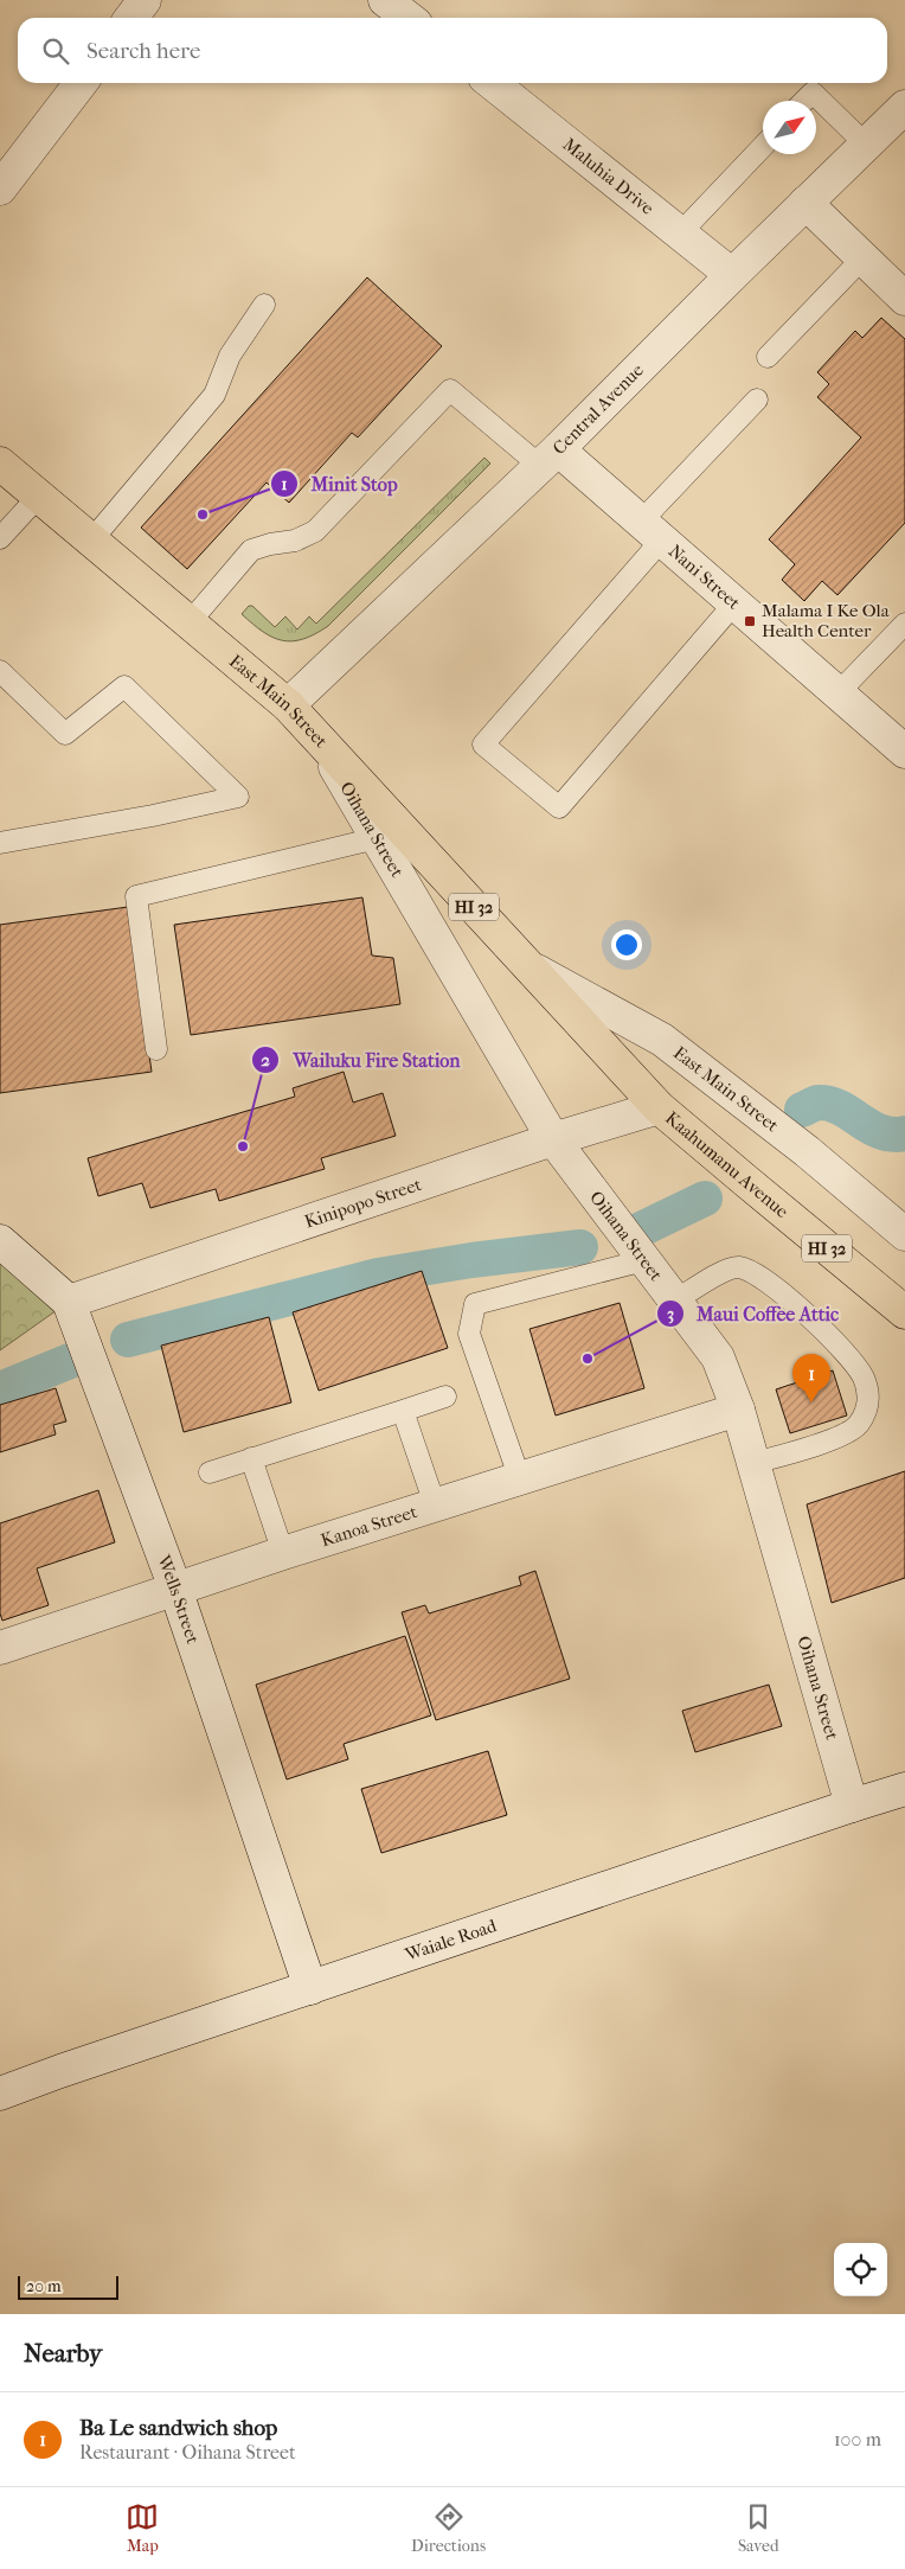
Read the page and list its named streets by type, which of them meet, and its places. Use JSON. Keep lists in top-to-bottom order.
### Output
{
  "streets": {
    "main road": ["East Main Street", "HI 32", "Kaahumanu Avenue"],
    "street": [
      "Maluhia Drive",
      "Central Avenue",
      "Nani Street",
      "Oihana Street",
      "Kinipopo Street",
      "Kanoa Street",
      "Wells Street",
      "Waiale Road"
    ]
  },
  "crossings": [
    ["Maluhia Drive", "Central Avenue"],
    ["Central Avenue", "Nani Street"],
    ["Central Avenue", "East Main Street"],
    ["East Main Street", "Oihana Street"],
    ["East Main Street", "Kaahumanu Avenue"],
    ["East Main Street", "Kinipopo Street"],
    ["Oihana Street", "Kinipopo Street"],
    ["Oihana Street", "Kanoa Street"],
    ["Oihana Street", "Waiale Road"],
    ["Kaahumanu Avenue", "Kinipopo Street"],
    ["Kinipopo Street", "Wells Street"],
    ["Kanoa Street", "Wells Street"],
    ["Wells Street", "Waiale Road"]
  ],
  "places": {
    "other": ["Minit Stop", "Wailuku Fire Station", "Maui Coffee Attic"],
    "transit": ["Malama I Ke Ola Health Center"]
  },
  "scale_bar": "20 m",
  "north": "top right",
  "page": {
    "search": "Search here",
    "pins": "1",
    "scale": "20 m",
    "heading": "Nearby",
    "list": [
      {
        "mark": "1",
        "name": "Ba Le sandwich shop",
        "note": "Restaurant · Oihana Street",
        "value": "100 m"
      }
    ],
    "nav": ["Map", "Directions", "Saved"]
  }
}
